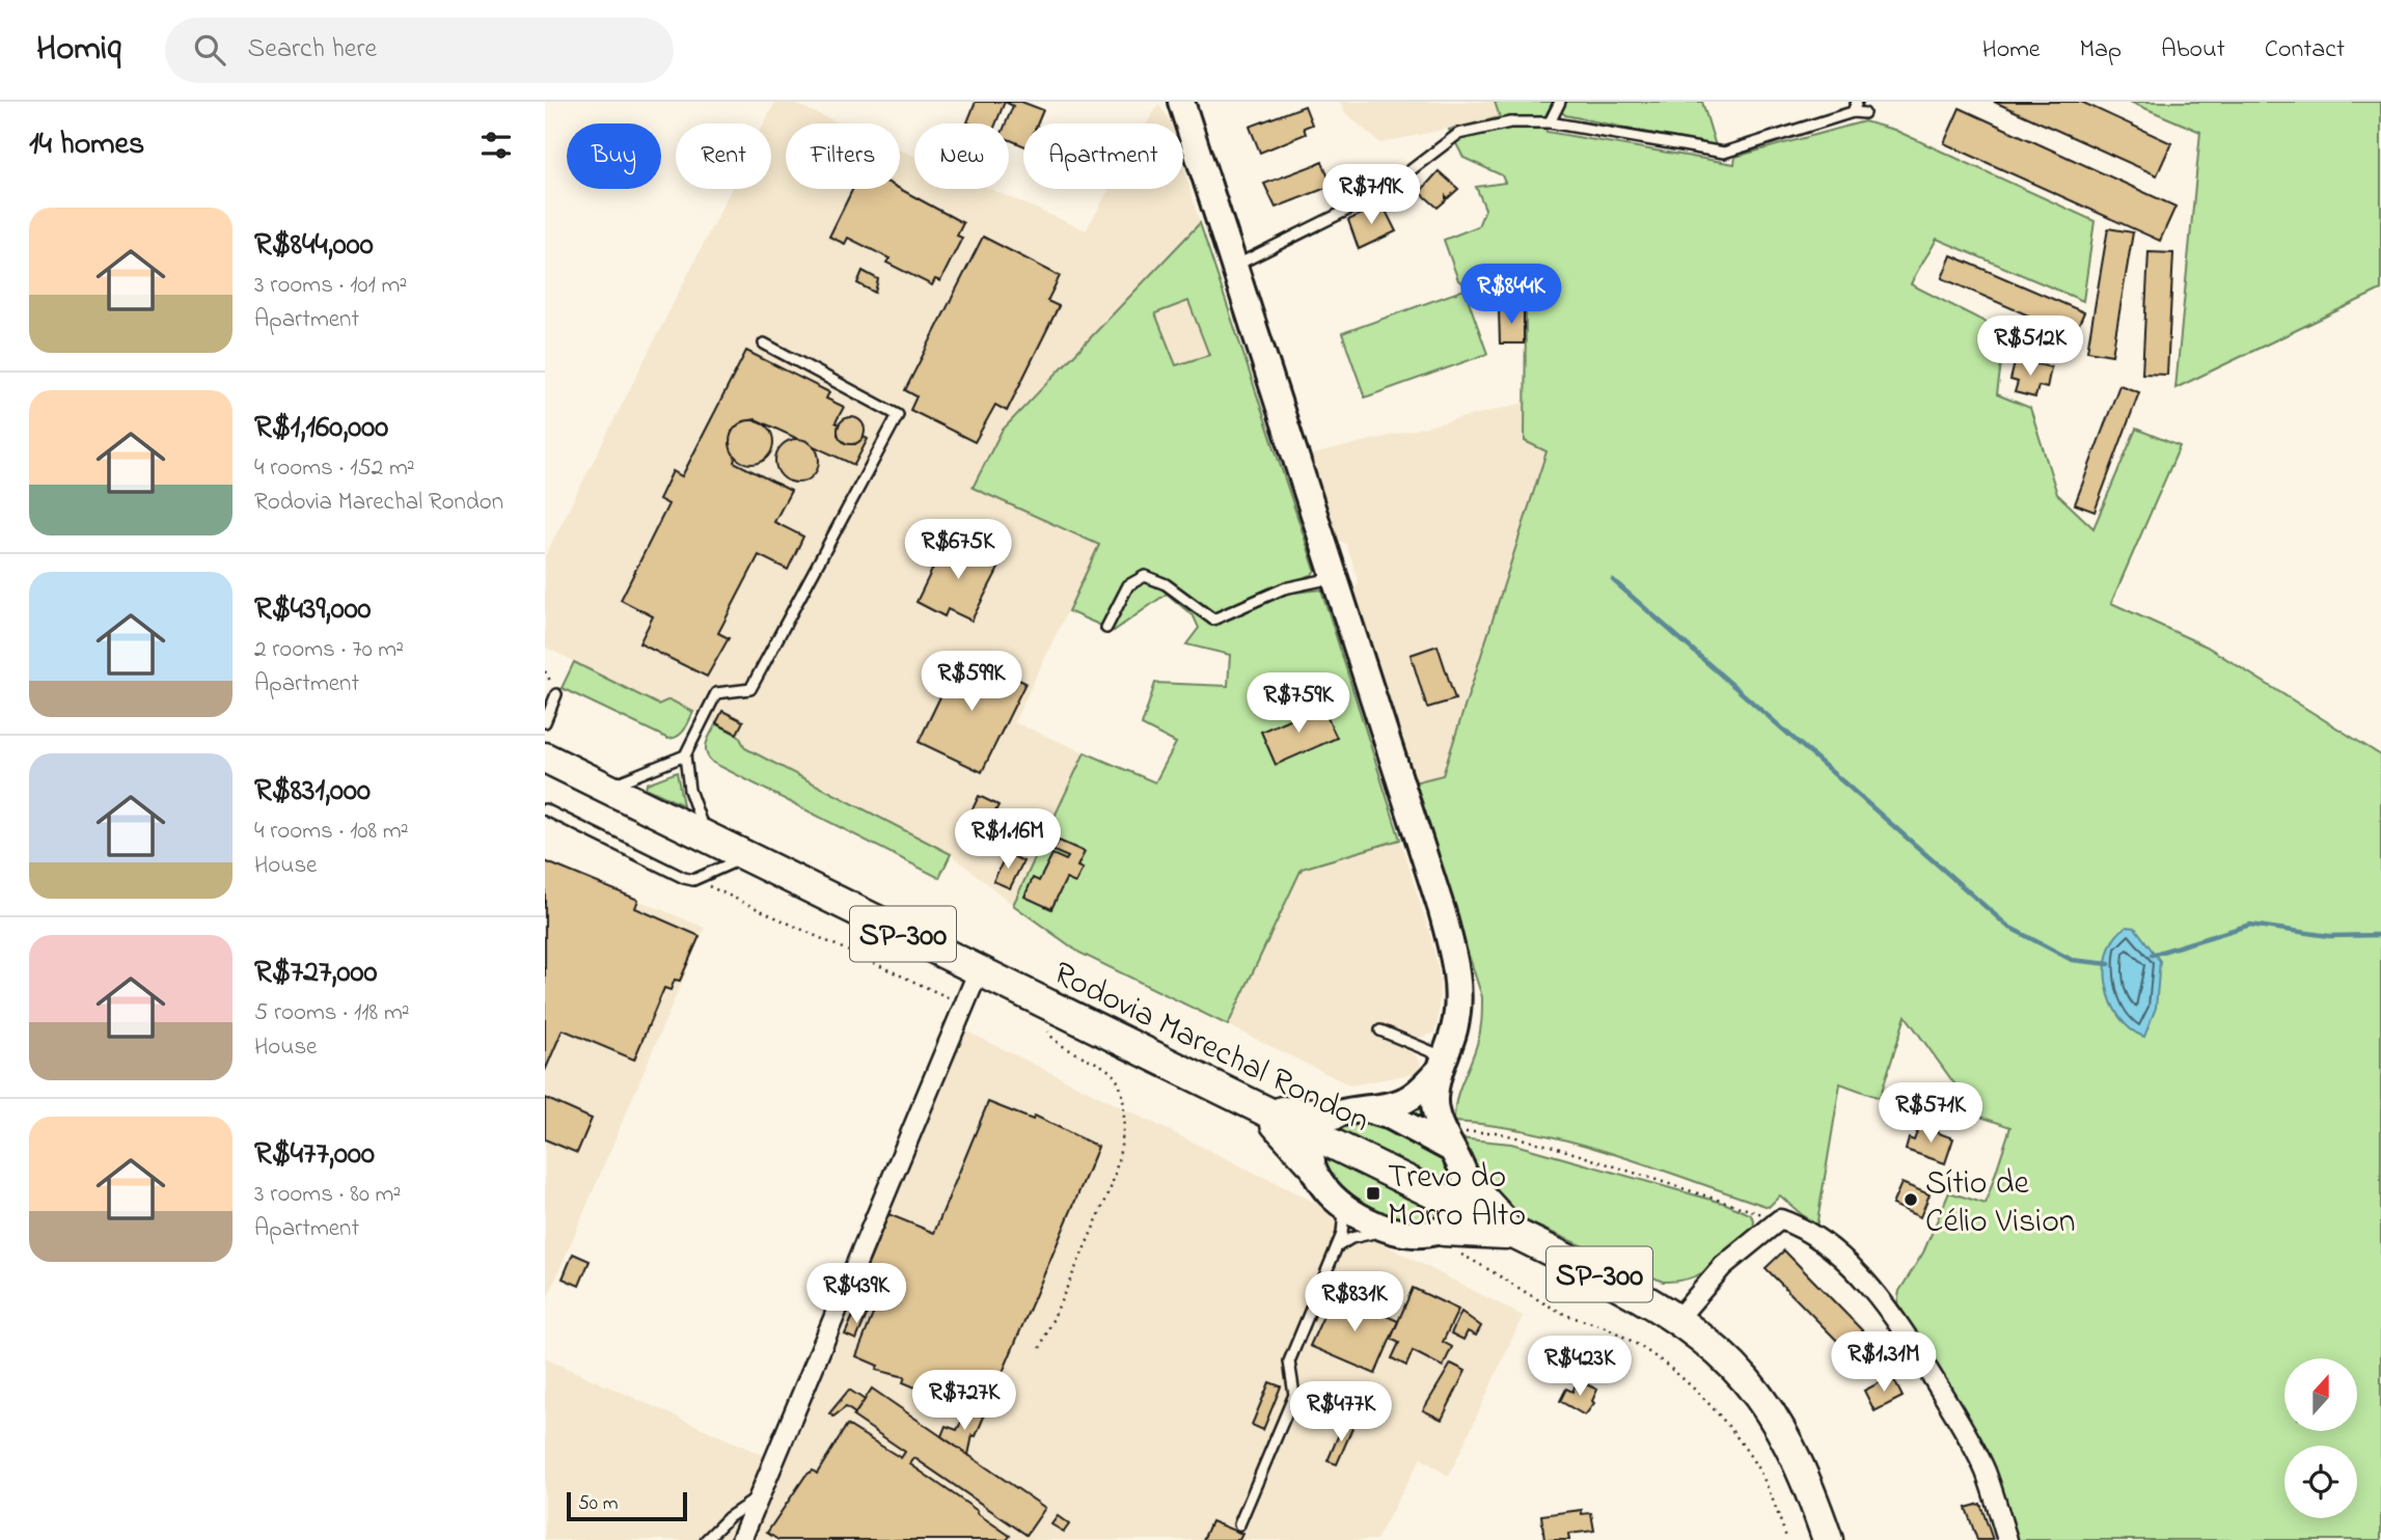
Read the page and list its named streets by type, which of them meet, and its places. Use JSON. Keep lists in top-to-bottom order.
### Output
{
  "streets": {
    "main road": ["SP-300", "Rodovia Marechal Rondon"]
  },
  "places": {
    "transit": ["Trevo do Morro Alto"],
    "other": ["Sítio de Célio Vision"]
  },
  "scale_bar": "50 m",
  "north": "top",
  "page": {
    "header": "Homiq",
    "search": "Search here",
    "nav": [
      "Home",
      "Map",
      "About",
      "Contact"
    ],
    "heading": "14 homes",
    "chip": [
      "Buy",
      "Rent",
      "Filters",
      "New",
      "Apartment"
    ],
    "price": [
      "R$719K",
      "R$844K",
      "R$512K",
      "R$675K",
      "R$599K",
      "R$759K",
      "R$1.16M",
      "R$571K",
      "R$439K",
      "R$831K",
      "R$1.31M",
      "R$423K",
      "R$727K",
      "R$477K"
    ],
    "list": [
      {
        "name": "R$844,000",
        "note": "3 rooms · 101 m² · Apartment"
      },
      {
        "name": "R$1,160,000",
        "note": "4 rooms · 152 m² · Rodovia Marechal Rondon"
      },
      {
        "name": "R$439,000",
        "note": "2 rooms · 70 m² · Apartment"
      },
      {
        "name": "R$831,000",
        "note": "4 rooms · 108 m² · House"
      },
      {
        "name": "R$727,000",
        "note": "5 rooms · 118 m² · House"
      },
      {
        "name": "R$477,000",
        "note": "3 rooms · 80 m² · Apartment"
      }
    ],
    "scale": "50 m"
  }
}
